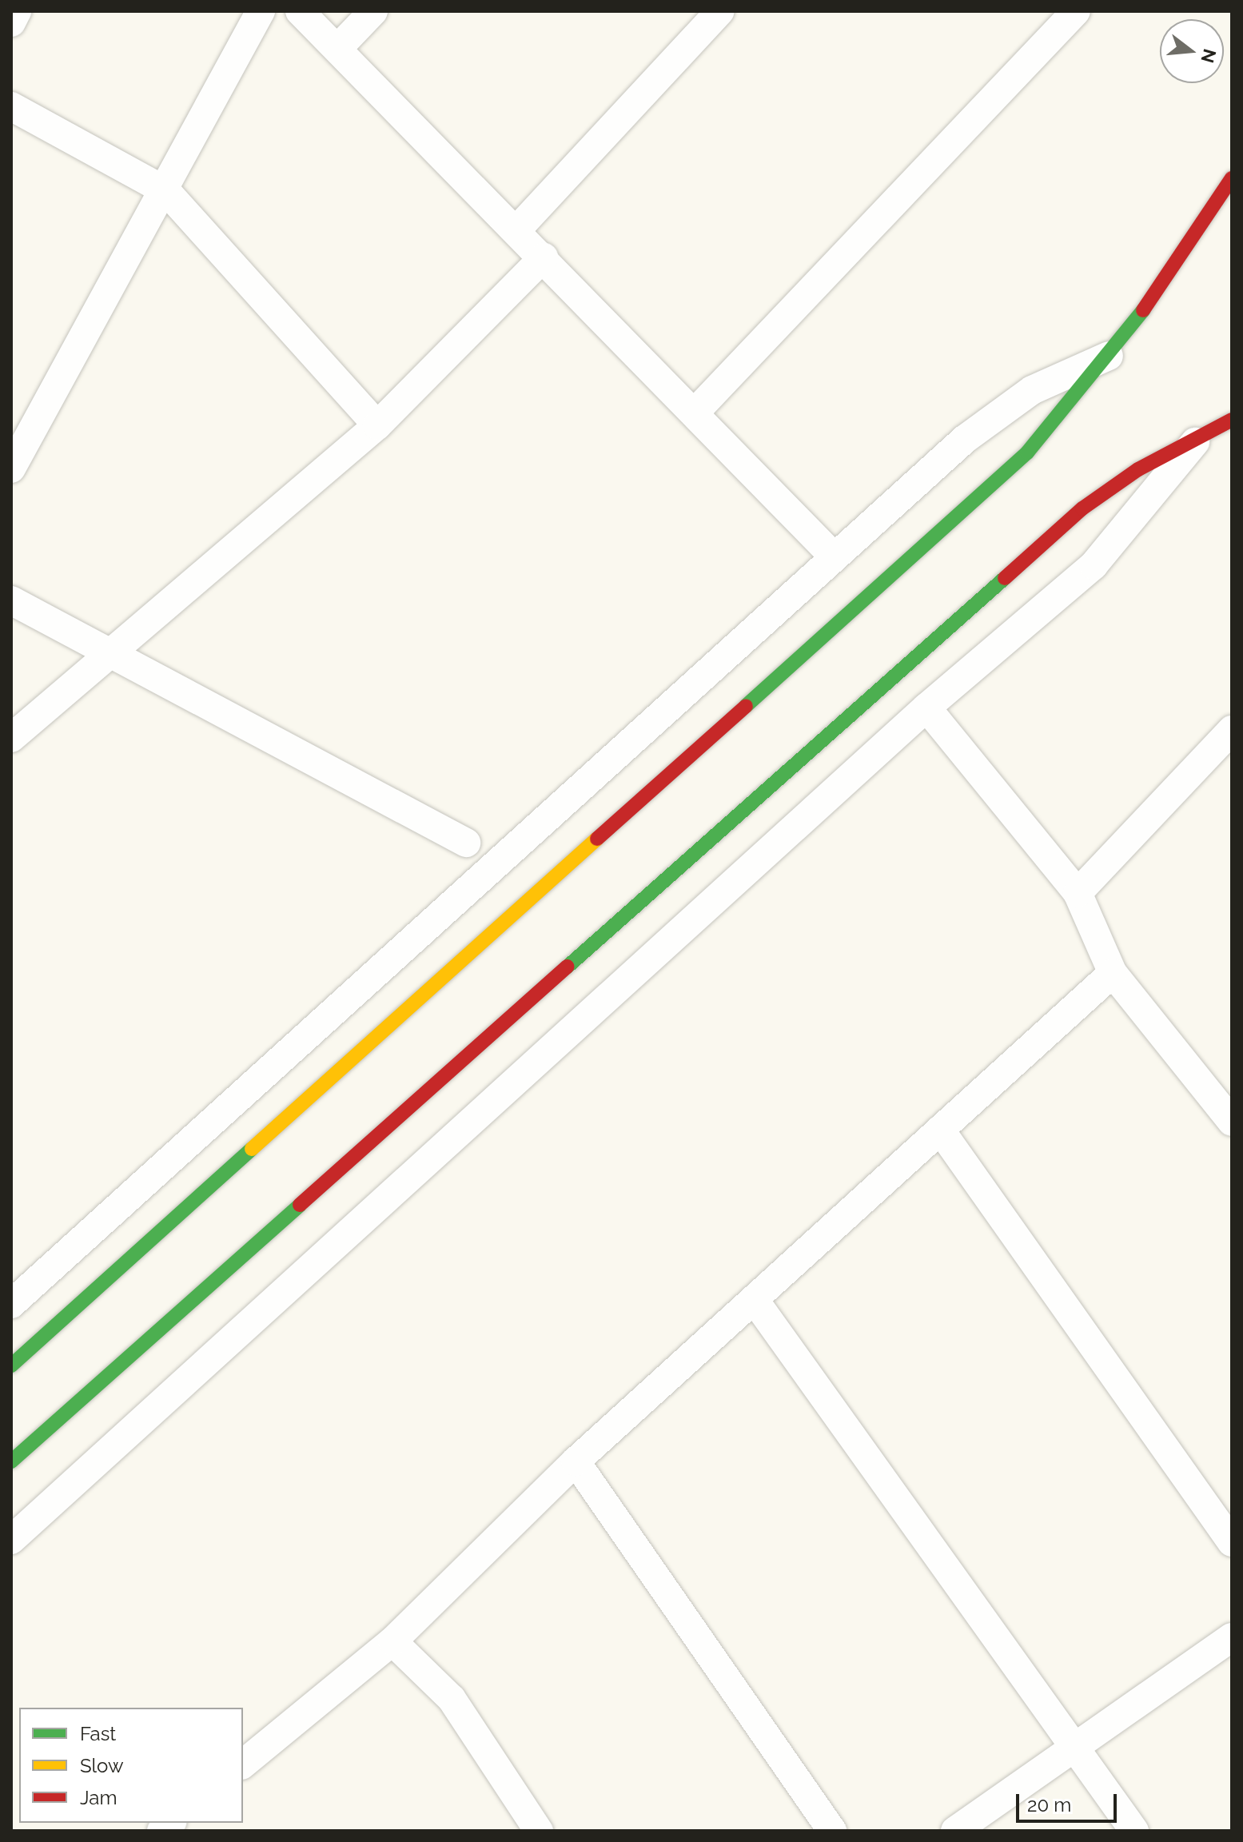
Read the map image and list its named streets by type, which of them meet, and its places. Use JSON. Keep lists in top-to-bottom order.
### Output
{
  "legend": ["Fast", "Slow", "Jam"],
  "scale_bar": "20 m",
  "north": "right"
}
